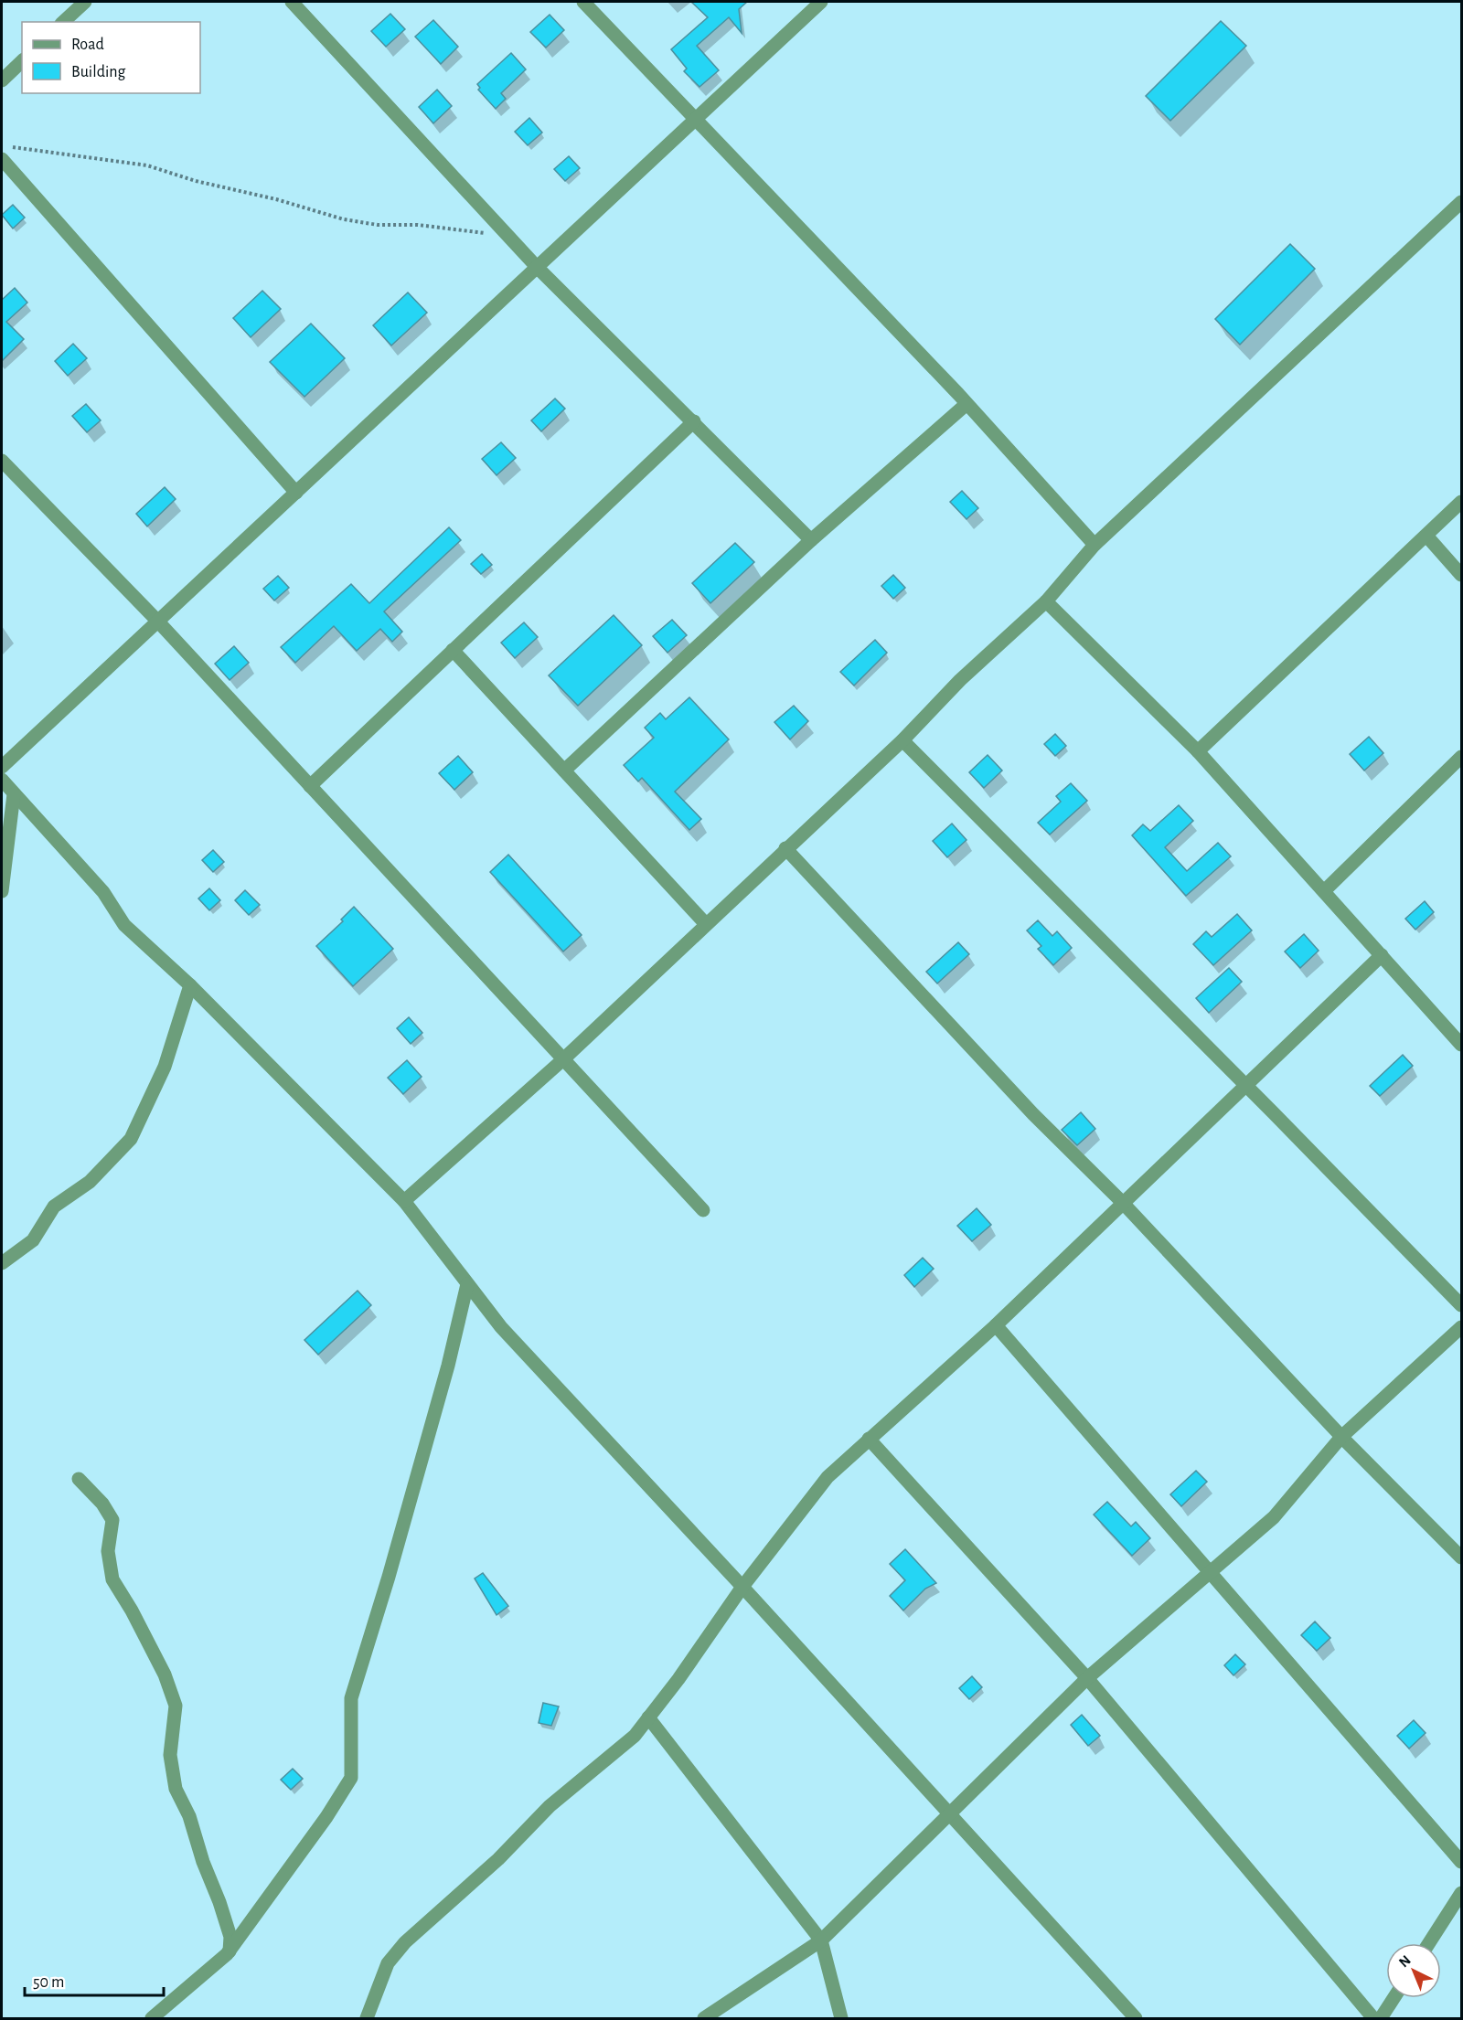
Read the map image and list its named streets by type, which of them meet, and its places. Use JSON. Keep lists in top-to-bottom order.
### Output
{
  "legend": ["Road", "Building"],
  "scale_bar": "50 m",
  "north": "top left"
}
